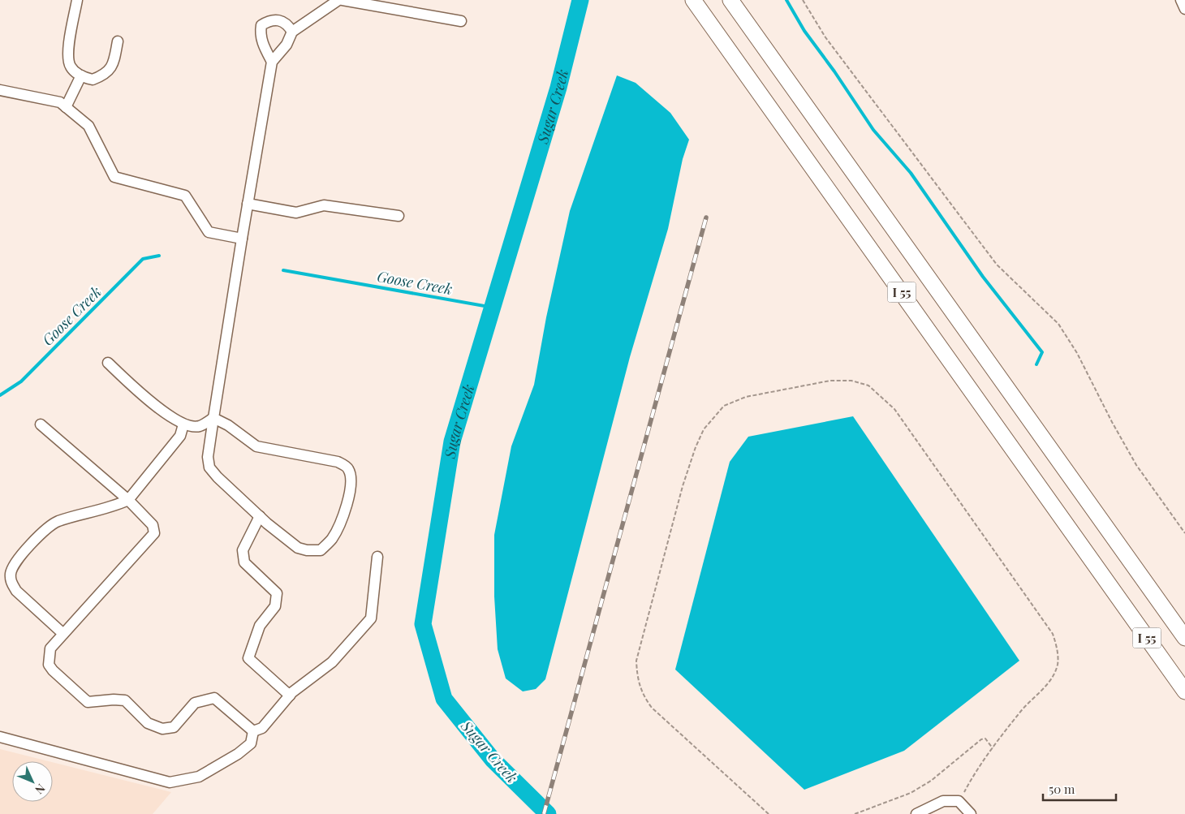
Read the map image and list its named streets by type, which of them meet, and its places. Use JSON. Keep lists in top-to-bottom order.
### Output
{
  "streets": {
    "highway": ["I 55"]
  },
  "water": ["Sugar Creek", "Goose Creek"],
  "scale_bar": "50 m",
  "north": "bottom right"
}
